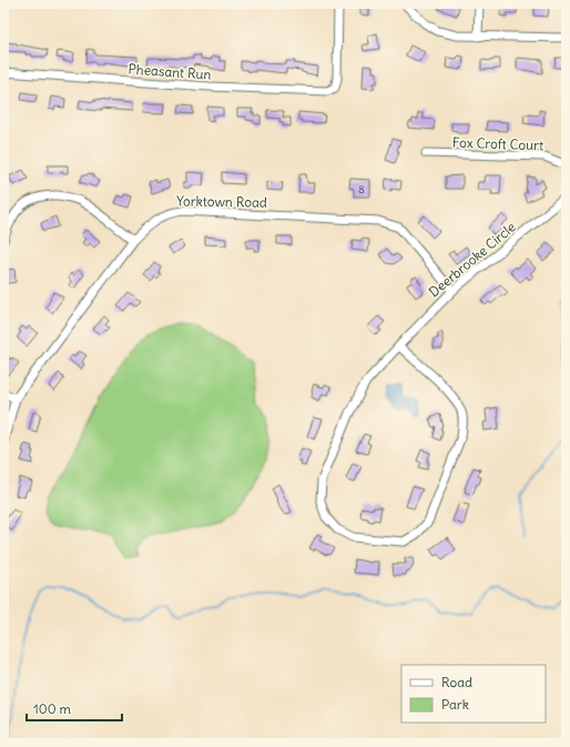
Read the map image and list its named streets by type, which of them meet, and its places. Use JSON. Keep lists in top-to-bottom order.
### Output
{
  "streets": {
    "street": [
      "Pheasant Run",
      "Fox Croft Court",
      "Yorktown Road",
      "Deerbrooke Circle"
    ]
  },
  "crossings": [
    ["Yorktown Road", "Deerbrooke Circle"]
  ],
  "house_numbers": ["8"],
  "legend": ["Road", "Park"],
  "scale_bar": "100 m"
}
